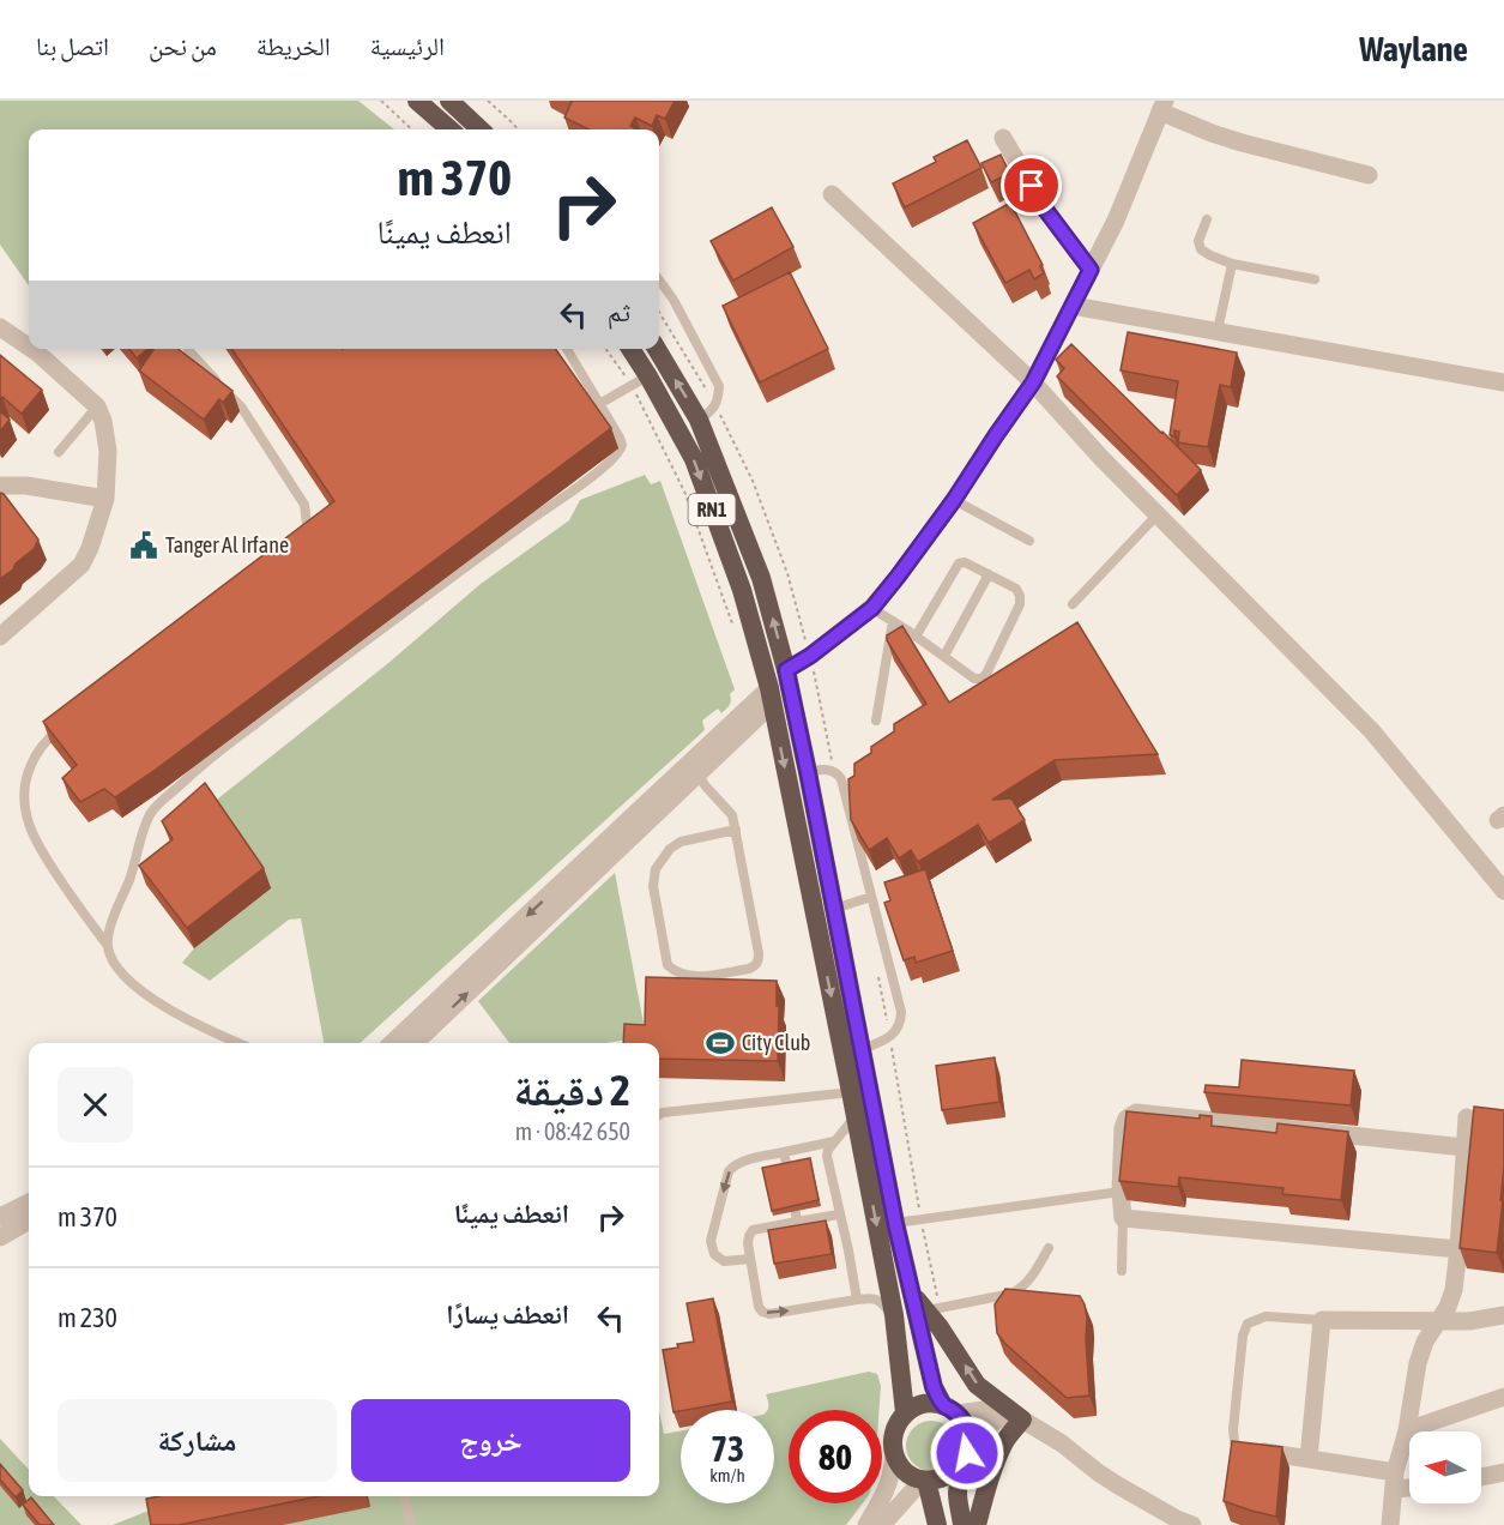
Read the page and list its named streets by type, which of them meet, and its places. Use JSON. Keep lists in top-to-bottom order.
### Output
{
  "streets": {
    "highway": ["RN1"]
  },
  "places": {
    "public building": ["Tanger Al Irfane"],
    "sports": ["City Club"]
  },
  "north": "left",
  "page": {
    "header": "Waylane",
    "nav": [
      "الرئيسية",
      "الخريطة",
      "من نحن",
      "اتصل بنا"
    ],
    "turn": ["370 m", "انعطف يمينًا"],
    "then": "ثم",
    "heading": ["2 دقيقة", "650 m · 08:42"],
    "list": [
      {
        "name": "انعطف يمينًا",
        "value": "370 m"
      },
      {
        "name": "انعطف يسارًا",
        "value": "230 m"
      }
    ],
    "buttons": ["خروج", "مشاركة"],
    "speed": "73 km/h",
    "limit": "80"
  }
}
